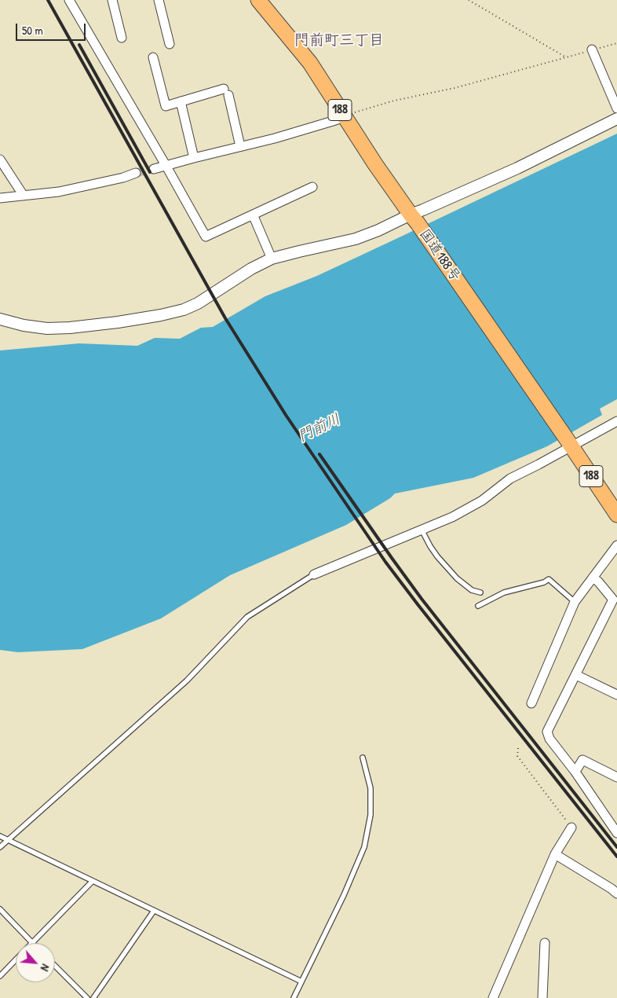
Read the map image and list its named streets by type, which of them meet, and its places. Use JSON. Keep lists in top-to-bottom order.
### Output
{
  "streets": {
    "highway": ["188", "国道188号"]
  },
  "districts": ["門前町三丁目"],
  "water": ["門前川"],
  "scale_bar": "50 m",
  "north": "bottom right"
}
